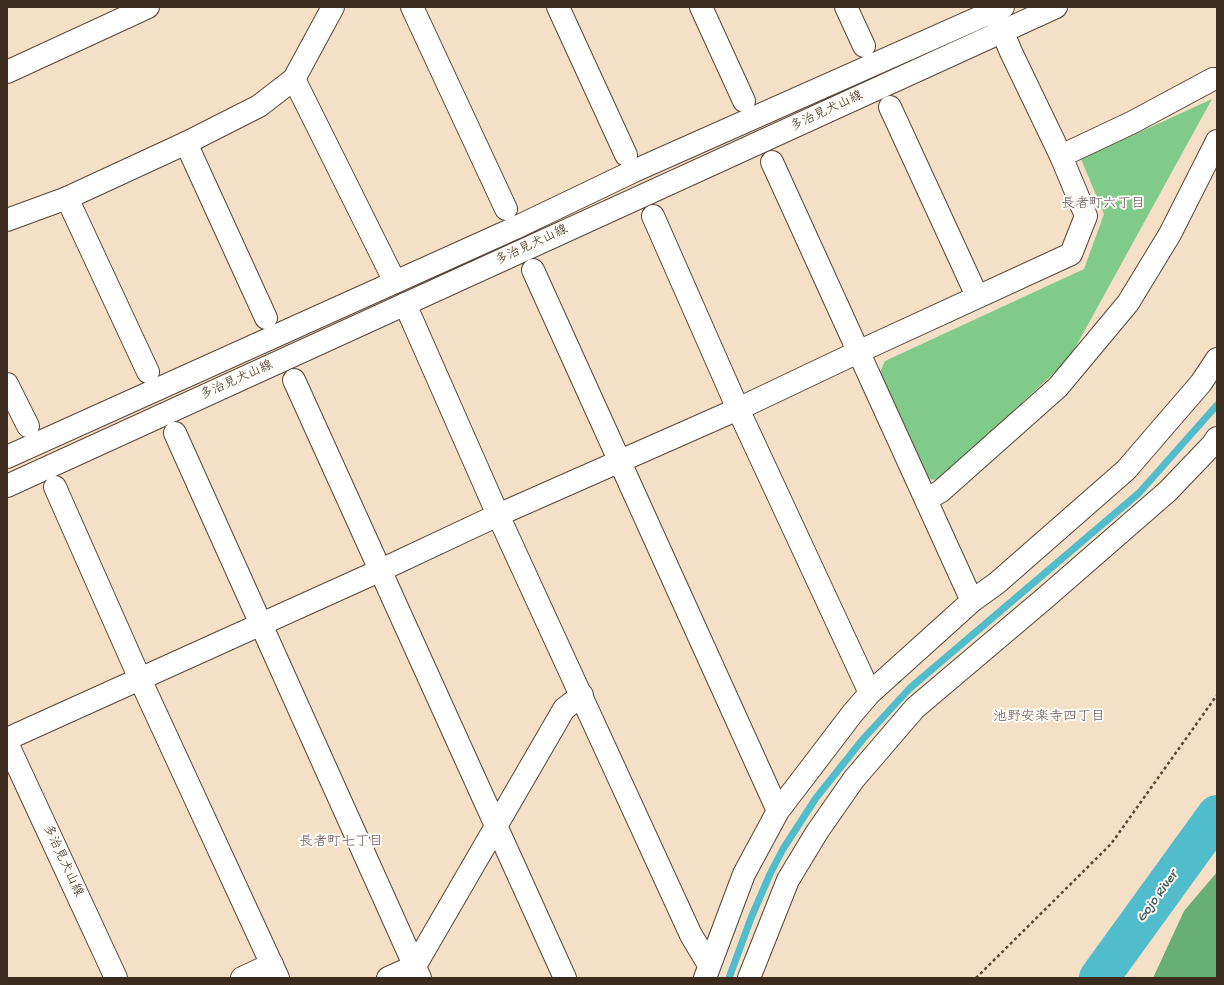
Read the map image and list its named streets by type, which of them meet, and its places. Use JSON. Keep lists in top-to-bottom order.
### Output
{
  "streets": {
    "street": ["多治見犬山線"]
  },
  "districts": ["長者町六丁目", "池野安楽寺四丁目", "長者町七丁目"],
  "water": ["Gojo River"]
}
